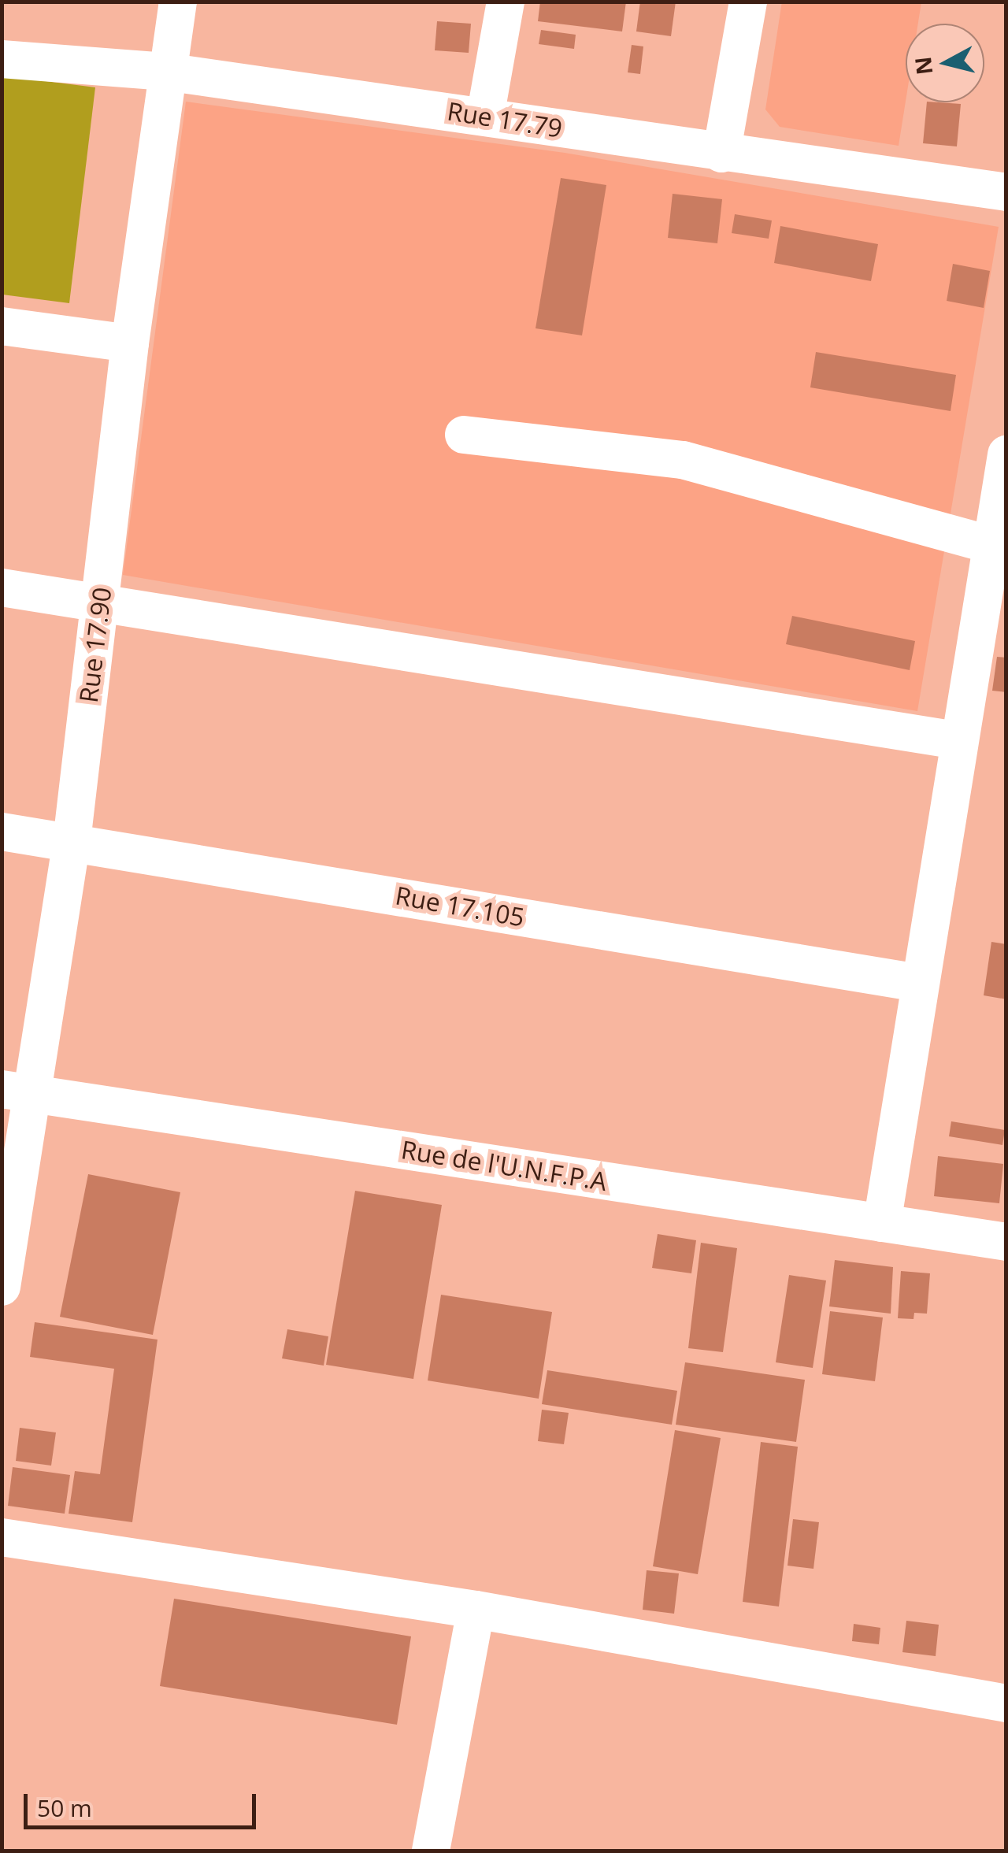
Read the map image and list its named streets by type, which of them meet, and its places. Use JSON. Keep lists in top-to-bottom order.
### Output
{
  "streets": {
    "street": [
      "Rue 17.79",
      "Rue 17.90",
      "Rue 17.105",
      "Rue de l'U.N.F.P.A"
    ]
  },
  "crossings": [
    ["Rue 17.79", "Rue 17.90"],
    ["Rue 17.90", "Rue 17.105"],
    ["Rue 17.90", "Rue de l'U.N.F.P.A"]
  ],
  "scale_bar": "50 m",
  "north": "left"
}
